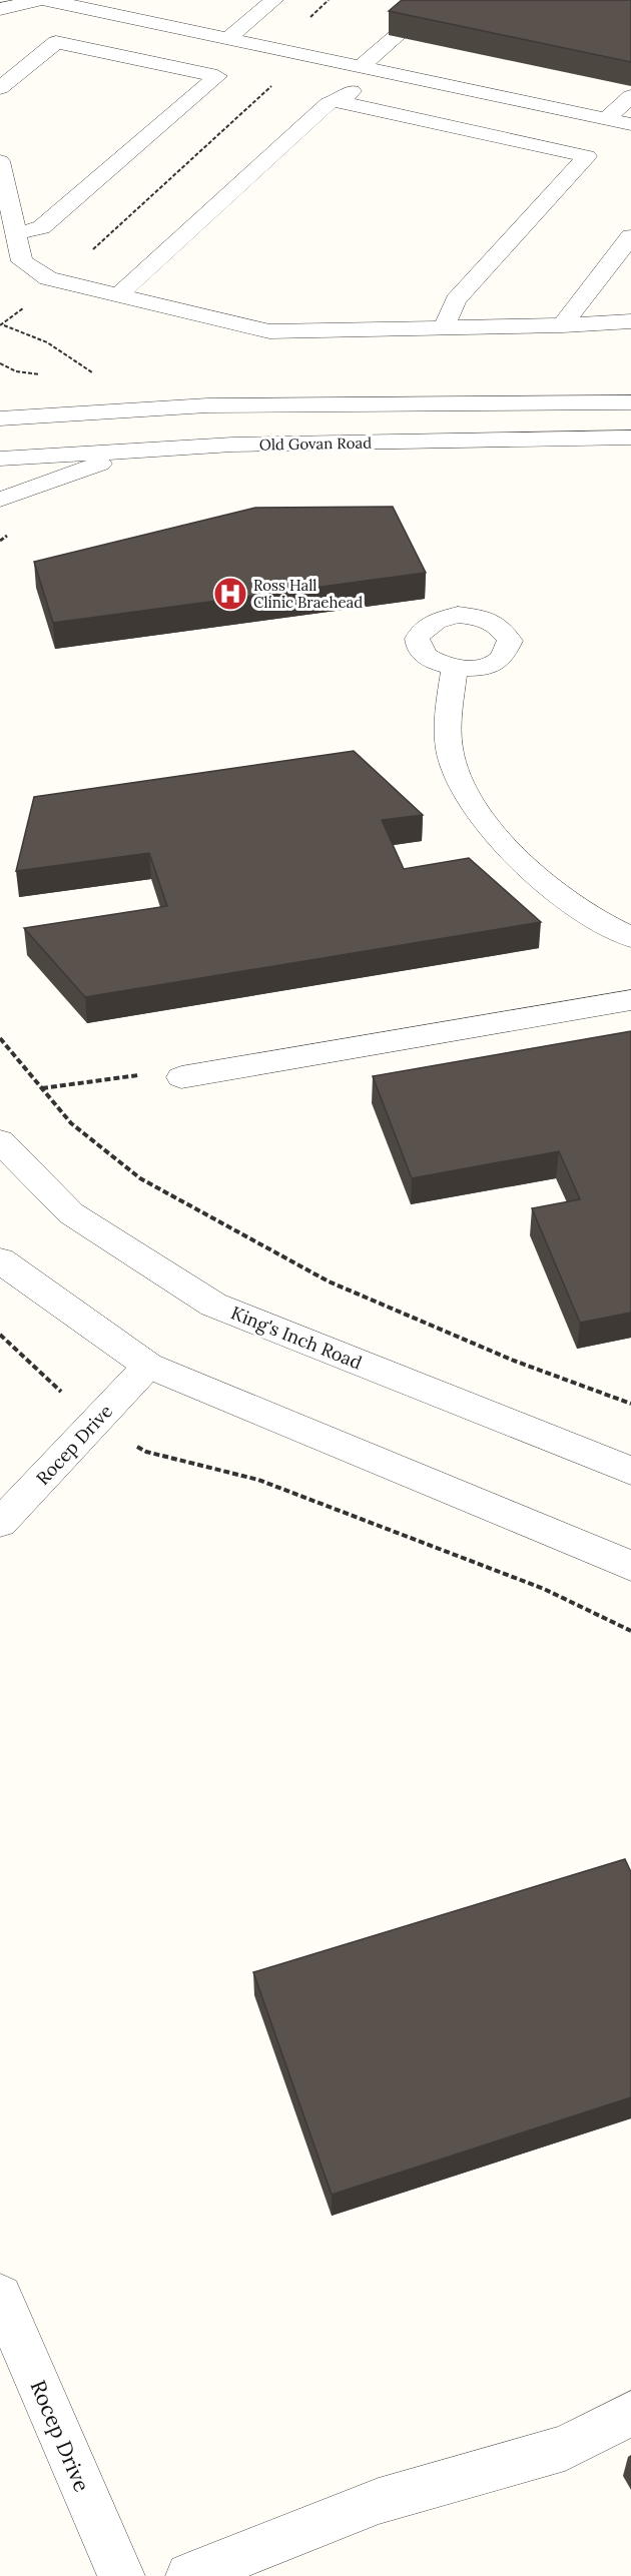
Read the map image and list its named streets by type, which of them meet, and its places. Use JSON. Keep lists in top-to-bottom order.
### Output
{
  "streets": {
    "street": ["Old Govan Road", "King's Inch Road", "Rocep Drive"]
  },
  "places": {
    "hospital": ["Ross Hall Clinic Braehead"]
  }
}
